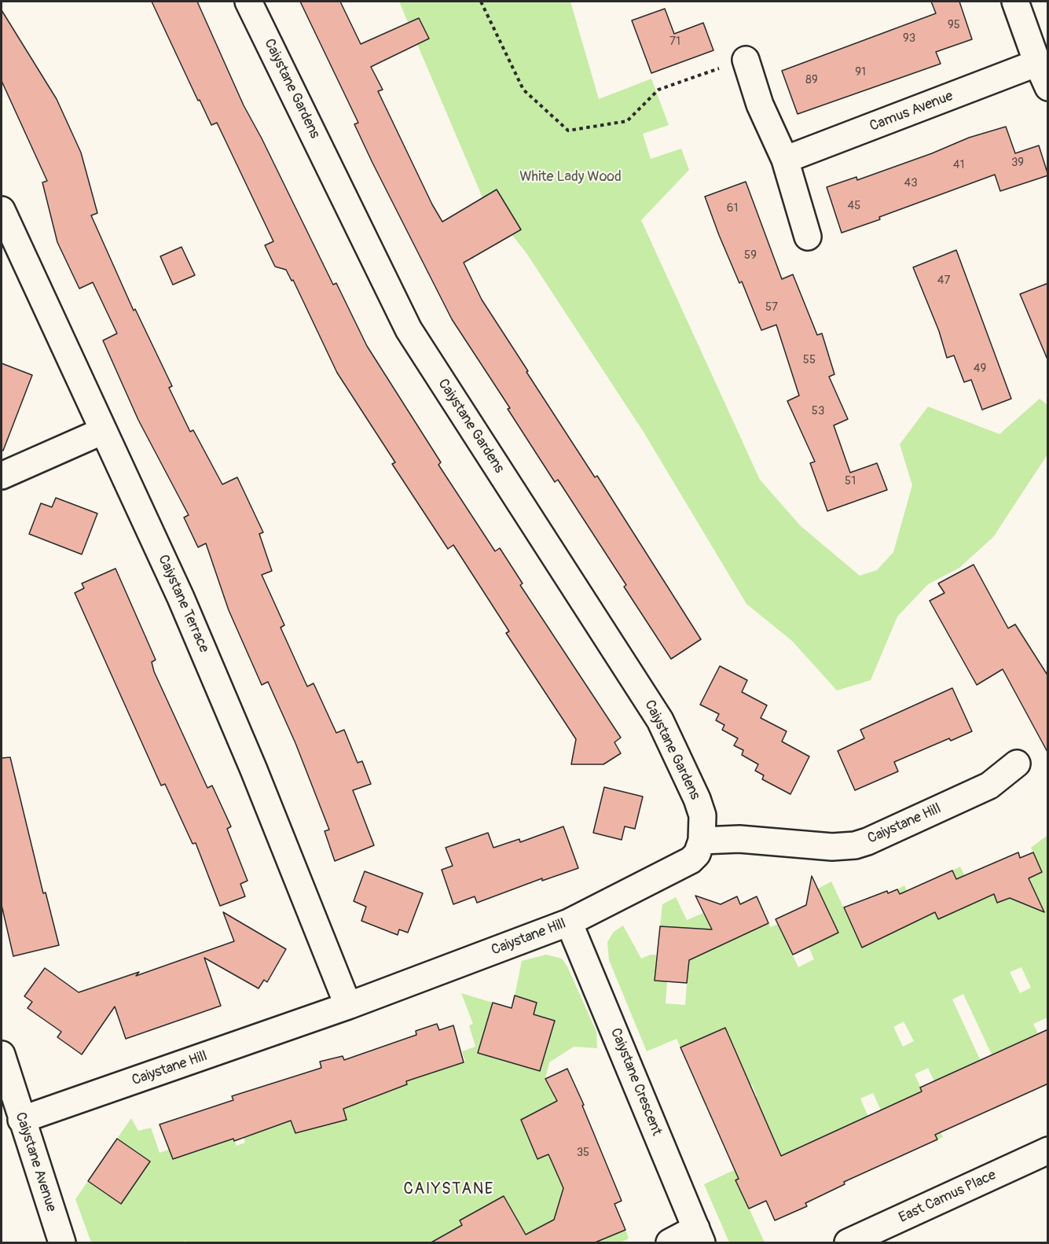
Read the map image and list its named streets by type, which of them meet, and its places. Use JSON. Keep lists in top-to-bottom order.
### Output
{
  "streets": {
    "street": [
      "Caiystane Gardens",
      "Camus Avenue",
      "Caiystane Terrace",
      "Caiystane Hill",
      "Caiystane Crescent",
      "Caiystane Avenue",
      "East Camus Place"
    ]
  },
  "crossings": [
    ["Caiystane Gardens", "Caiystane Hill"],
    ["Caiystane Terrace", "Caiystane Hill"],
    ["Caiystane Hill", "Caiystane Crescent"],
    ["Caiystane Hill", "Caiystane Avenue"]
  ],
  "districts": ["CAIYSTANE"],
  "parks": ["White Lady Wood"],
  "house_numbers": [
    "95",
    "93",
    "71",
    "91",
    "89",
    "39",
    "41",
    "43",
    "45",
    "61",
    "59",
    "47",
    "57",
    "55",
    "49",
    "53",
    "51",
    "35"
  ]
}
